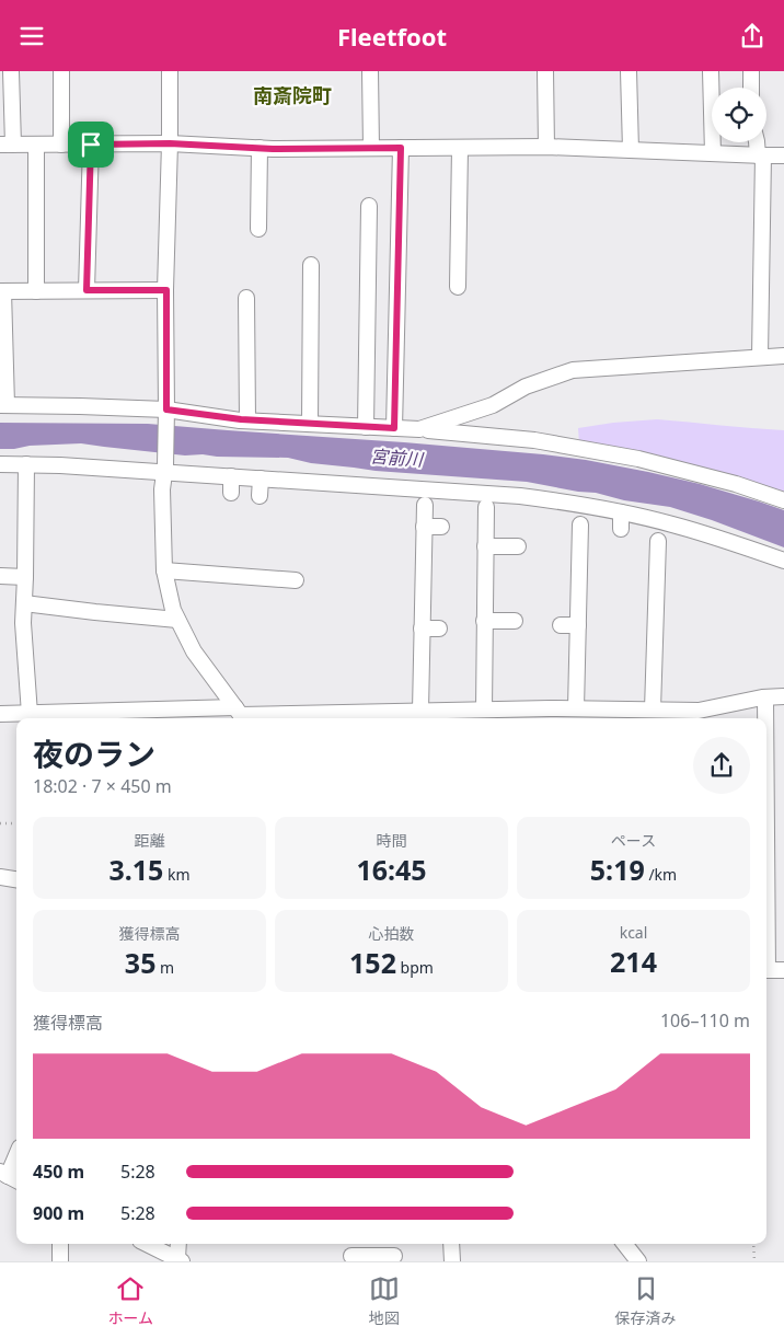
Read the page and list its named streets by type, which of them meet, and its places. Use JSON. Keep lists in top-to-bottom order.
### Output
{
  "districts": ["南斎院町"],
  "water": ["宮前川"],
  "page": {
    "header": "Fleetfoot",
    "heading": ["夜のラン", "18:02 · 7 × 450 m"],
    "stats": [
      ["距離", "3.15 km"],
      ["時間", "16:45"],
      ["ペース", "5:19 /km"],
      ["獲得標高", "35 m"],
      ["心拍数", "152 bpm"],
      ["kcal", "214"]
    ],
    "chart": ["獲得標高", "106–110 m"],
    "list": [
      {
        "name": "450 m",
        "note": "5:28"
      },
      {
        "name": "900 m",
        "note": "5:28"
      }
    ],
    "tabs": ["ホーム", "地図", "保存済み"]
  }
}
